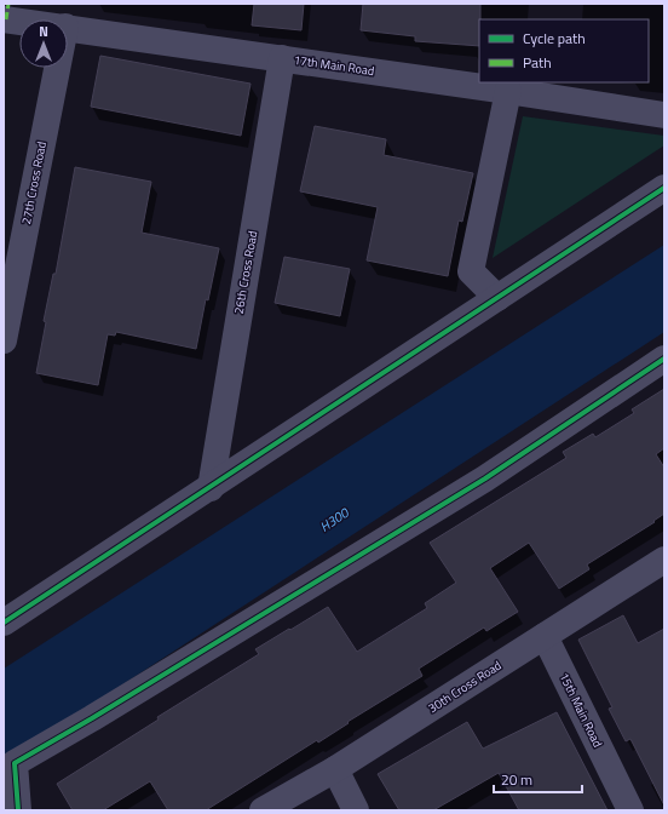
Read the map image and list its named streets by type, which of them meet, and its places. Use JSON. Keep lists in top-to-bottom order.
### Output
{
  "streets": {
    "street": [
      "17th Main Road",
      "27th Cross Road",
      "26th Cross Road",
      "30th Cross Road",
      "15th Main Road"
    ]
  },
  "crossings": [
    ["17th Main Road", "26th Cross Road"],
    ["30th Cross Road", "15th Main Road"]
  ],
  "water": ["H300"],
  "legend": ["Cycle path", "Path"],
  "scale_bar": "20 m",
  "north": "top"
}
